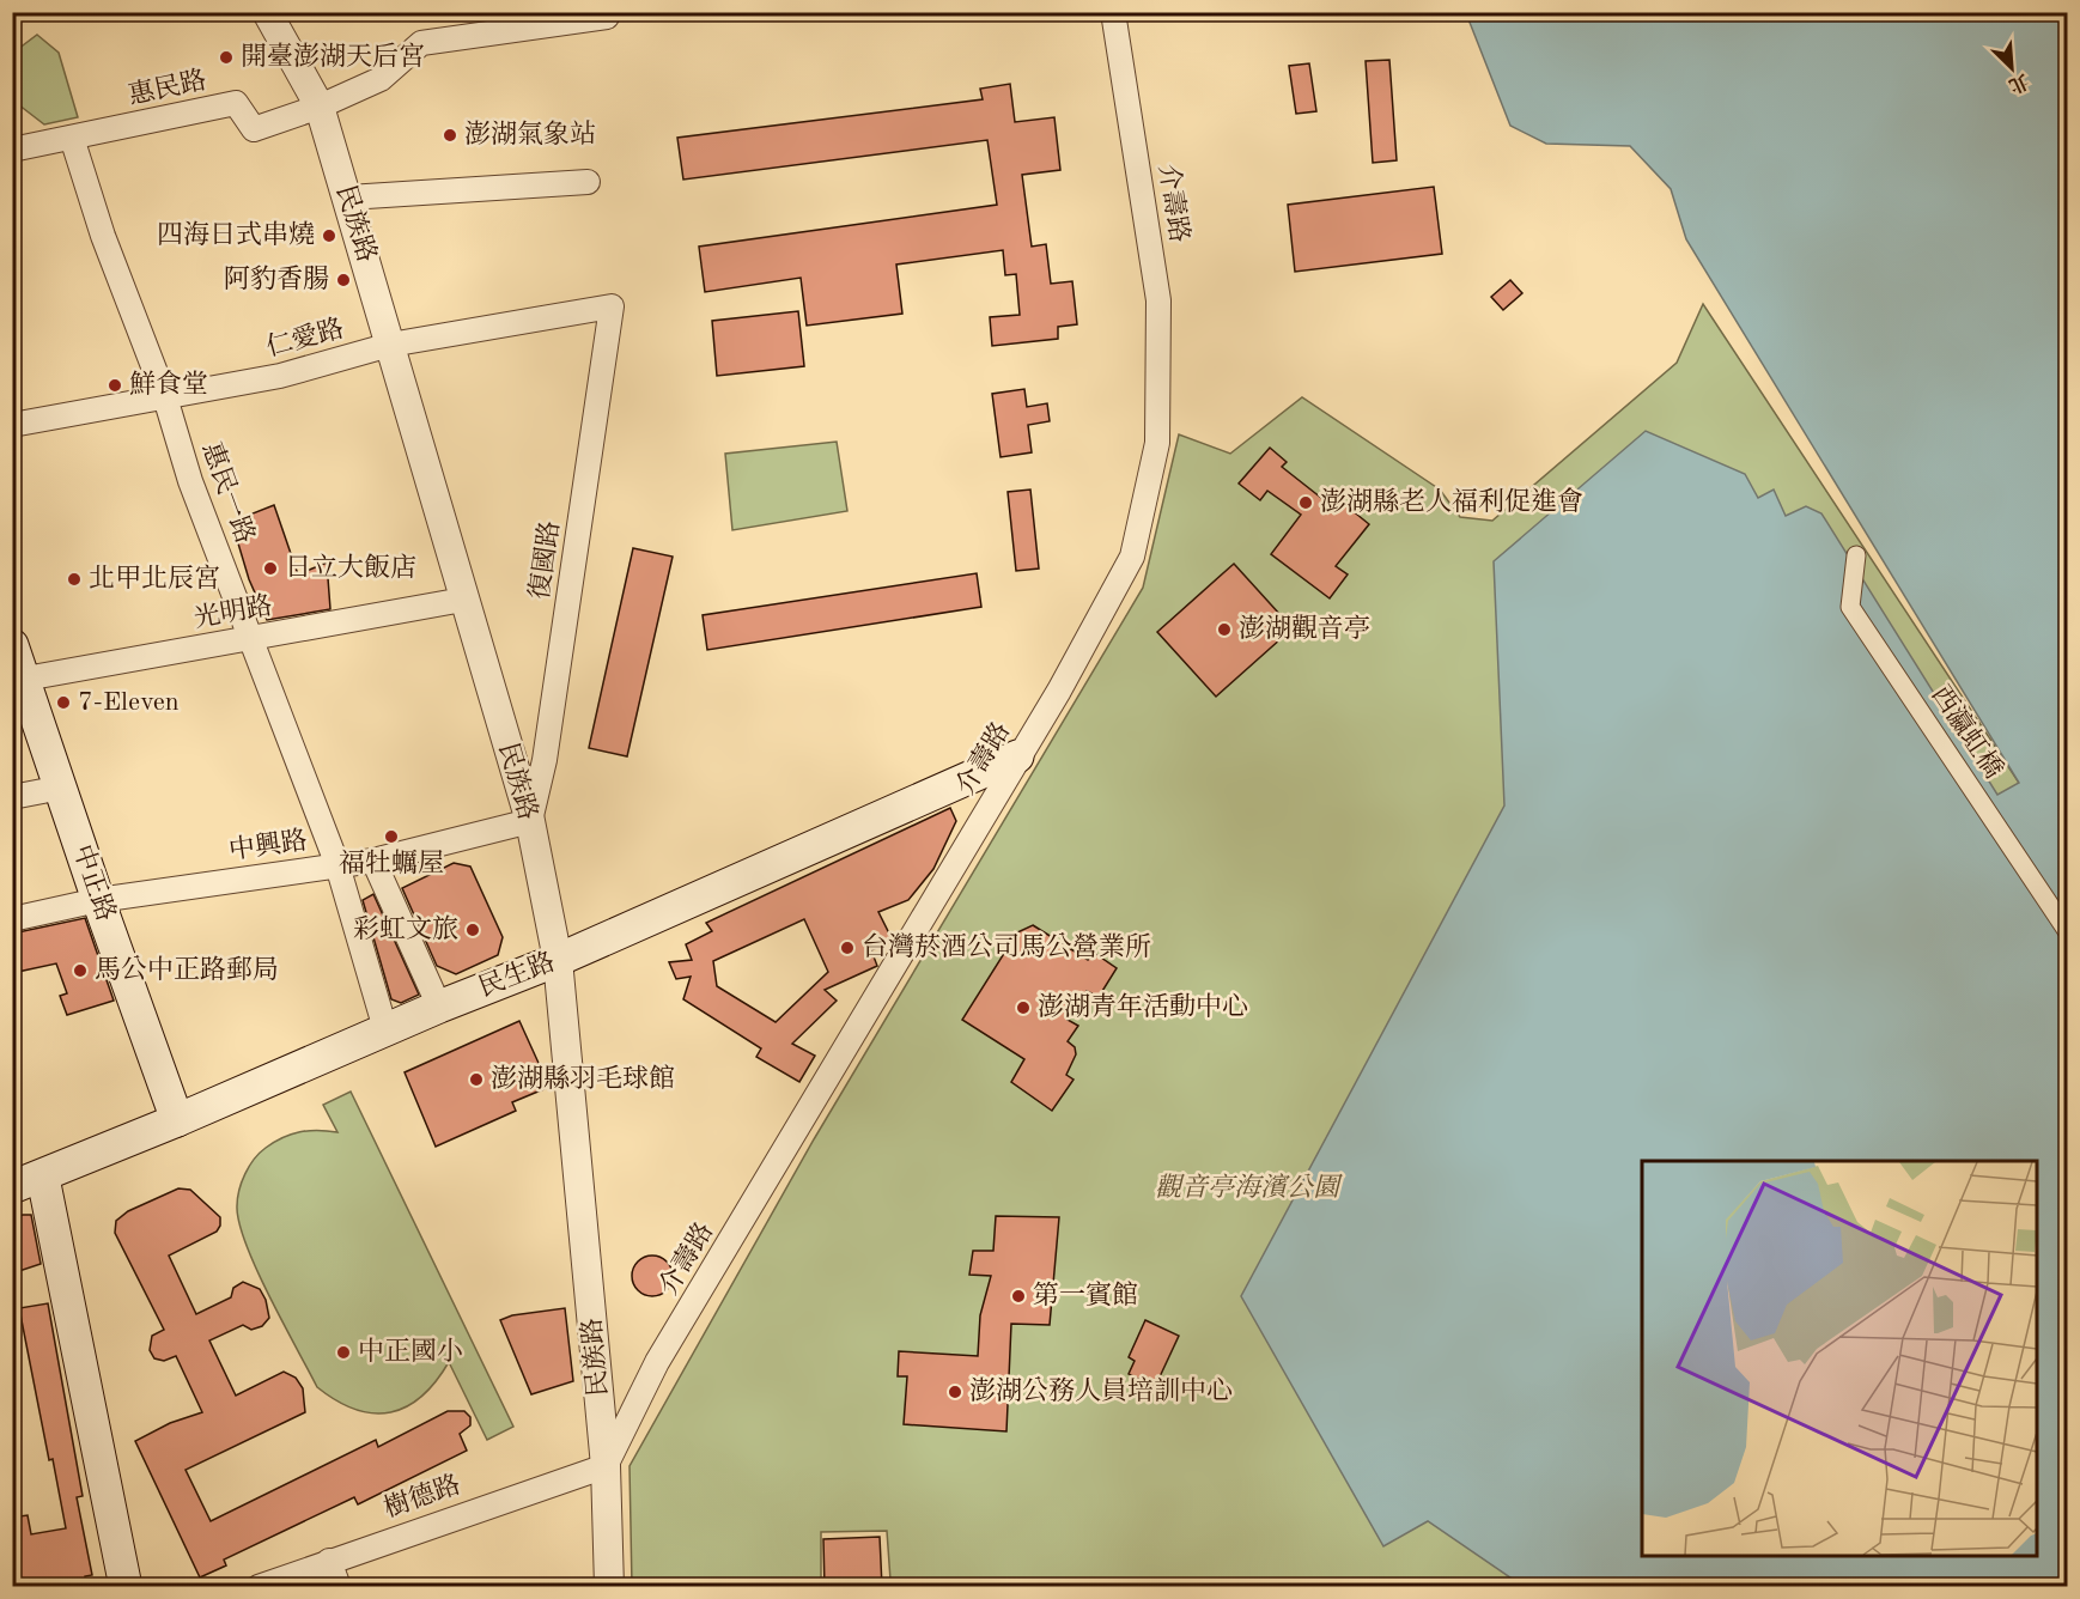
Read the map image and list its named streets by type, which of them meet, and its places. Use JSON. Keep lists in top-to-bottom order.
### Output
{
  "streets": {
    "main road": ["中正路", "民生路"],
    "street": [
      "惠民路",
      "介壽路",
      "民族路",
      "仁愛路",
      "惠民一路",
      "復國路",
      "光明路",
      "西瀛虹橋",
      "中興路",
      "樹德路"
    ]
  },
  "crossings": [
    ["惠民路", "民族路"],
    ["惠民路", "惠民一路"],
    ["介壽路", "民族路"],
    ["介壽路", "民生路"],
    ["介壽路", "樹德路"],
    ["民族路", "仁愛路"],
    ["民族路", "復國路"],
    ["民族路", "光明路"],
    ["民族路", "中興路"],
    ["民族路", "民生路"],
    ["民族路", "樹德路"],
    ["仁愛路", "惠民一路"],
    ["仁愛路", "復國路"],
    ["惠民一路", "光明路"],
    ["惠民一路", "中興路"],
    ["惠民一路", "民生路"],
    ["復國路", "中興路"],
    ["光明路", "中正路"],
    ["中興路", "中正路"],
    ["中正路", "民生路"]
  ],
  "parks": ["觀音亭海濱公園"],
  "places": [
    "開臺澎湖天后宮",
    "澎湖氣象站",
    "四海日式串燒",
    "阿豹香腸",
    "鮮食堂",
    "澎湖縣老人福利促進會",
    "日立大飯店",
    "北甲北辰宮",
    "澎湖觀音亭",
    "7-Eleven",
    "福牡蠣屋",
    "彩虹文旅",
    "台灣菸酒公司馬公營業所",
    "馬公中正路郵局",
    "澎湖青年活動中心",
    "澎湖縣羽毛球館",
    "第一賓館",
    "中正國小",
    "澎湖公務人員培訓中心"
  ],
  "north": "bottom right"
}
